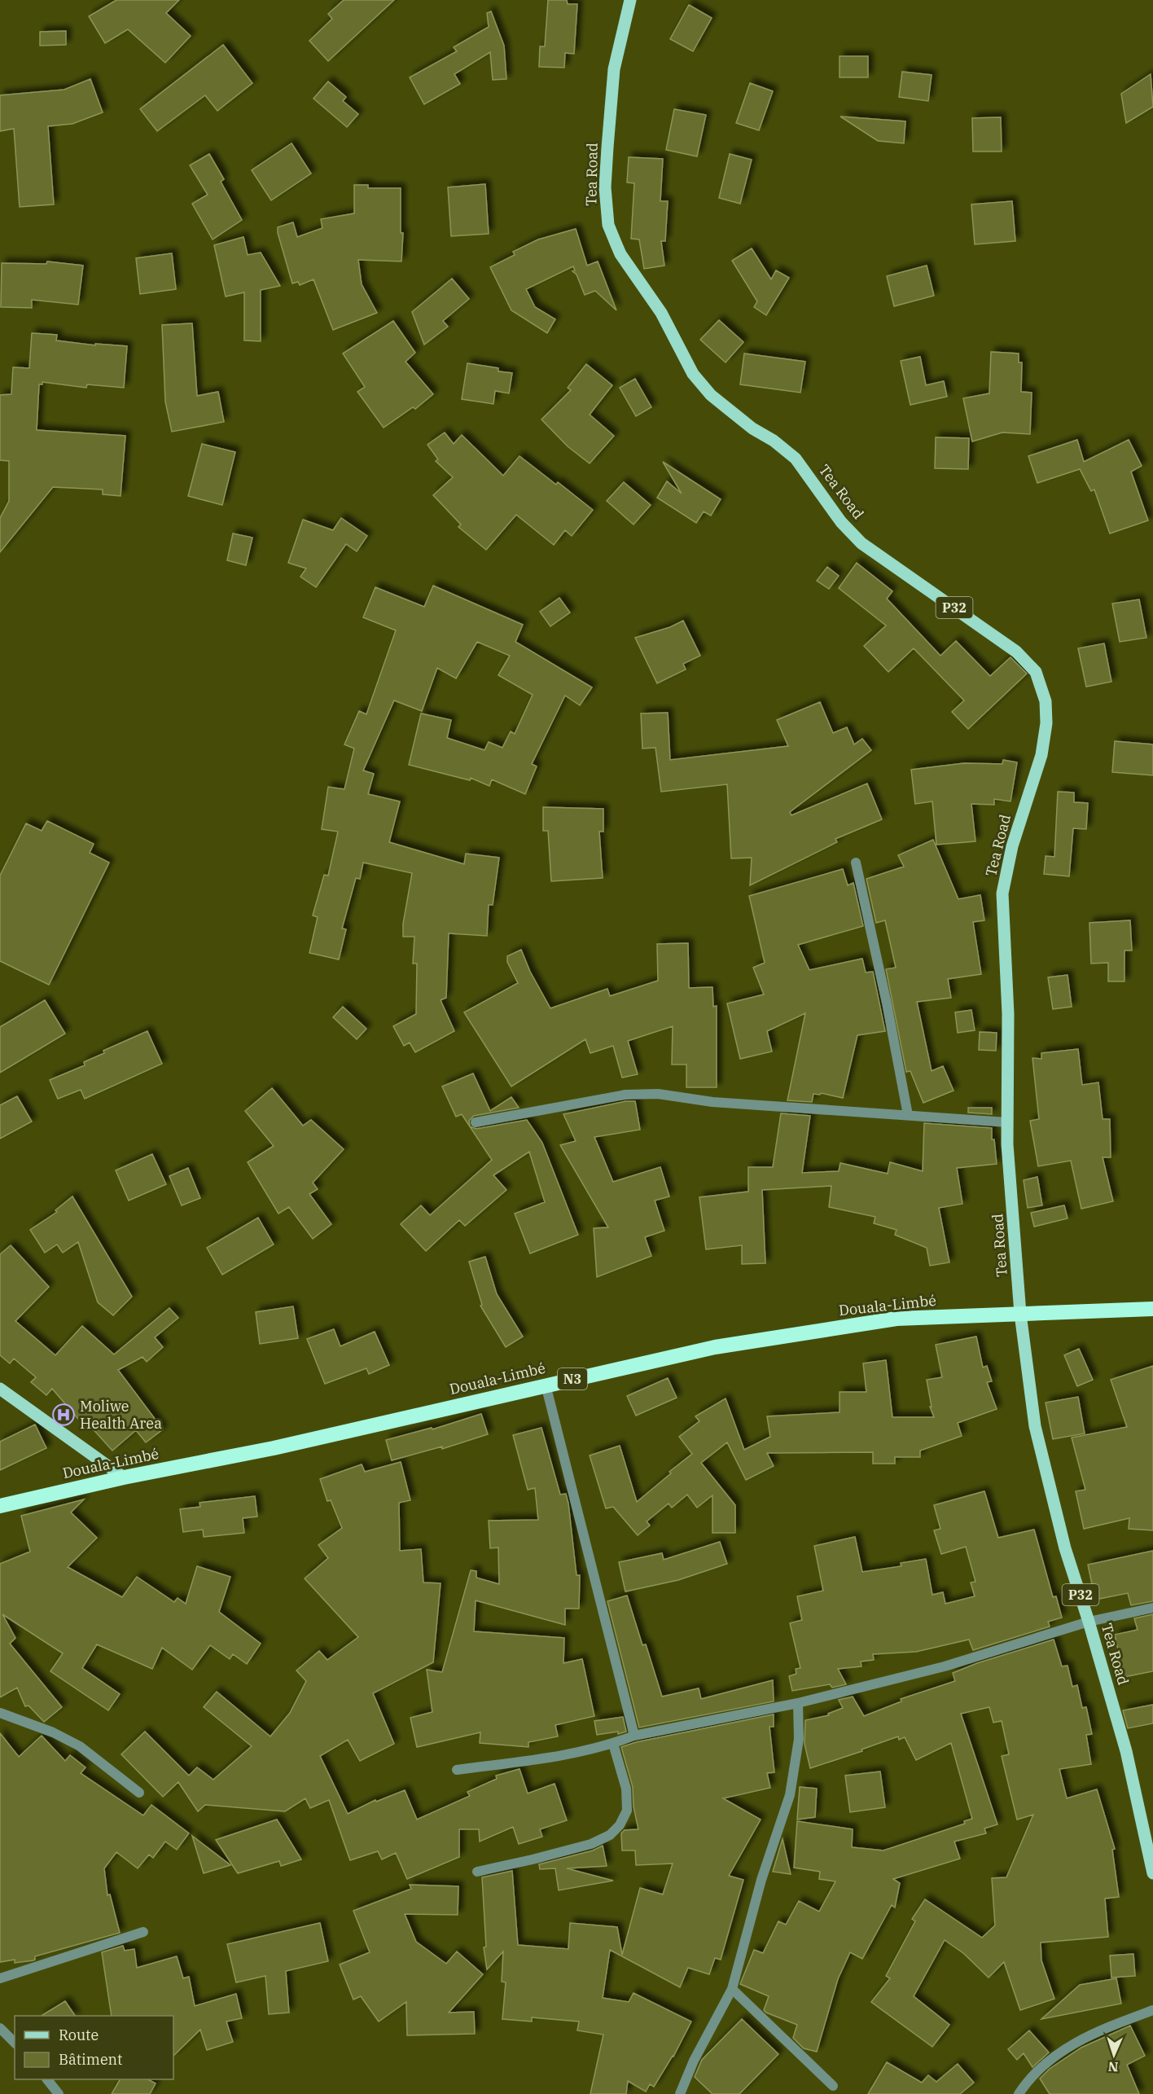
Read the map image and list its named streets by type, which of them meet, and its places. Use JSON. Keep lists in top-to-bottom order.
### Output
{
  "streets": {
    "highway": ["Douala-Limbé", "N3"],
    "main road": ["Tea Road", "P32"]
  },
  "crossings": [
    ["Tea Road", "Douala-Limbé"]
  ],
  "places": {
    "hospital": ["Moliwe Health Area"]
  },
  "legend": ["Route", "Bâtiment"],
  "north": "bottom"
}
